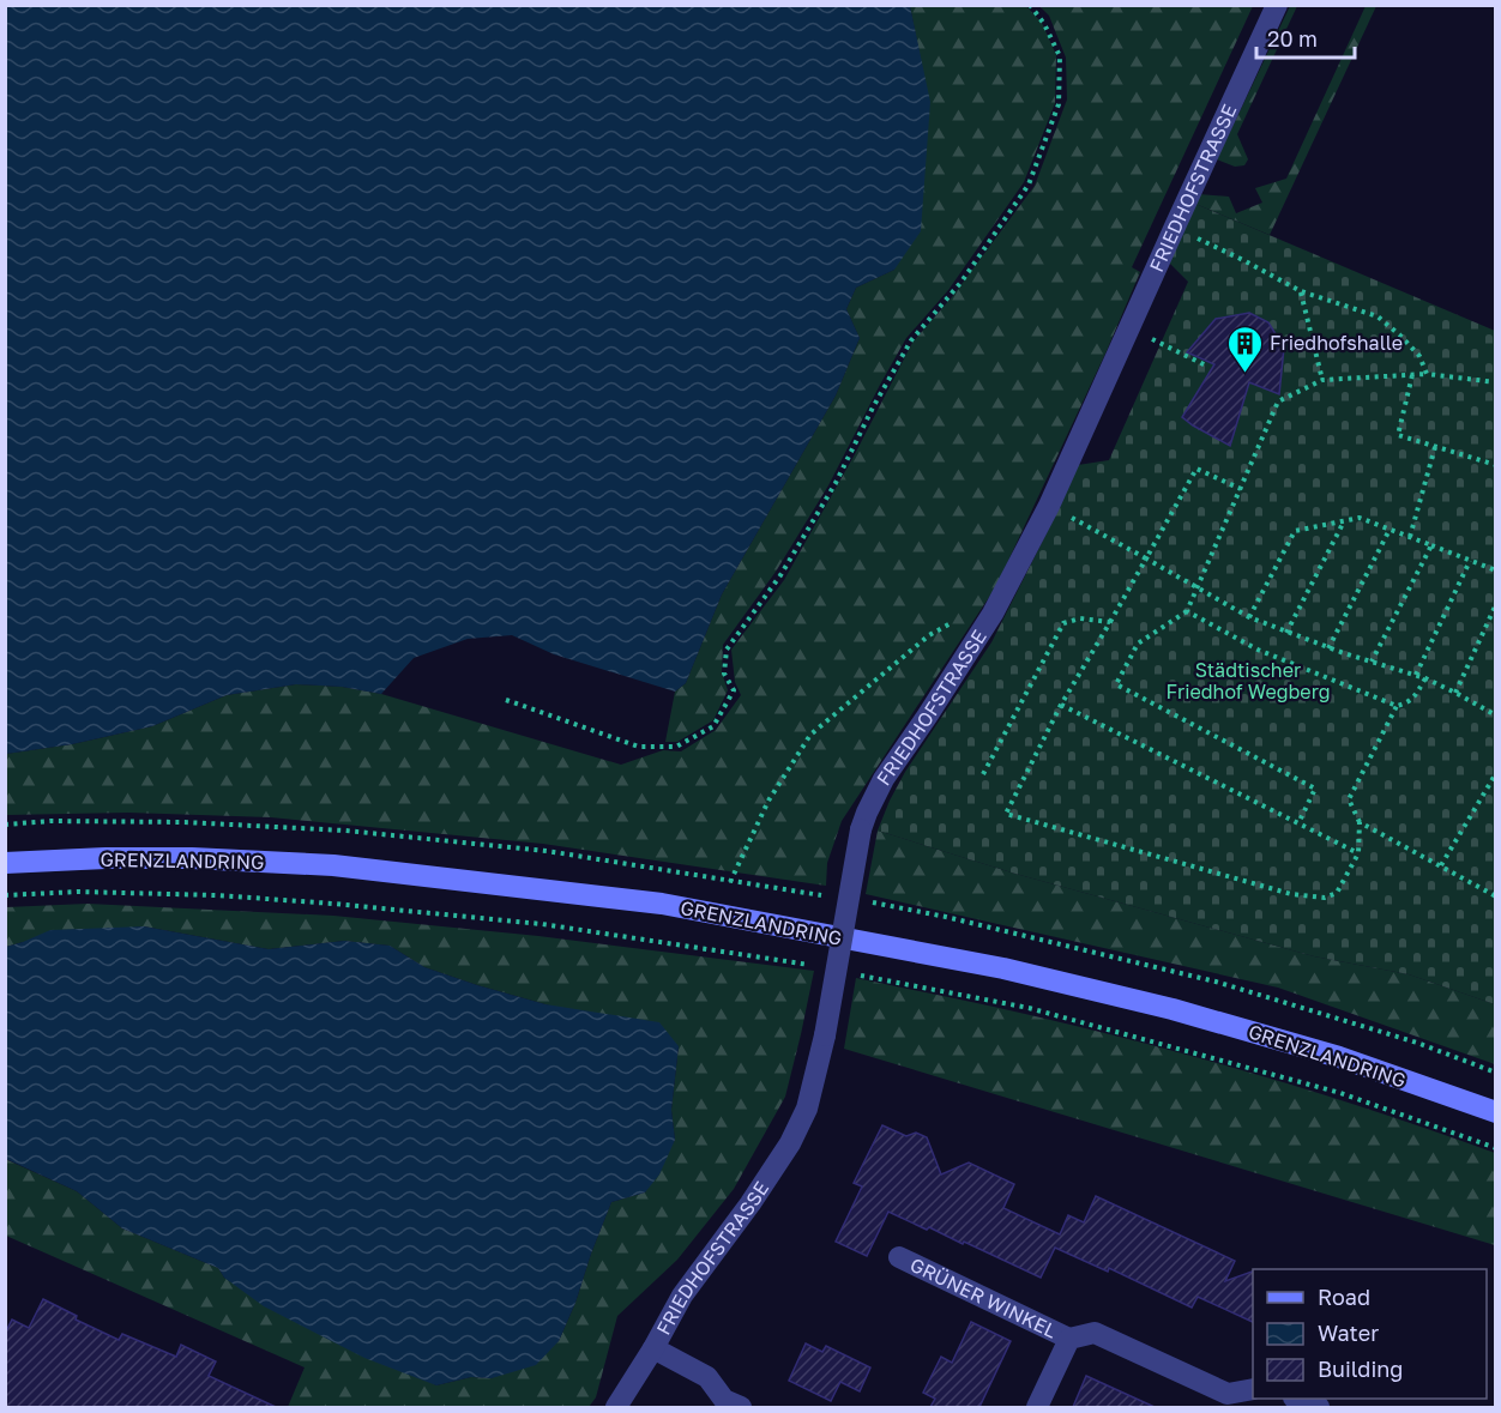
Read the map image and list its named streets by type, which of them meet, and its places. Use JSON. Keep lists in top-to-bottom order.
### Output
{
  "streets": {
    "main road": ["GRENZLANDRING"],
    "street": ["FRIEDHOFSTRASSE", "GRÜNER WINKEL"]
  },
  "parks": ["Städtischer Friedhof Wegberg"],
  "places": {
    "building": ["Friedhofshalle"]
  },
  "legend": ["Road", "Water", "Building"],
  "scale_bar": "20 m"
}
